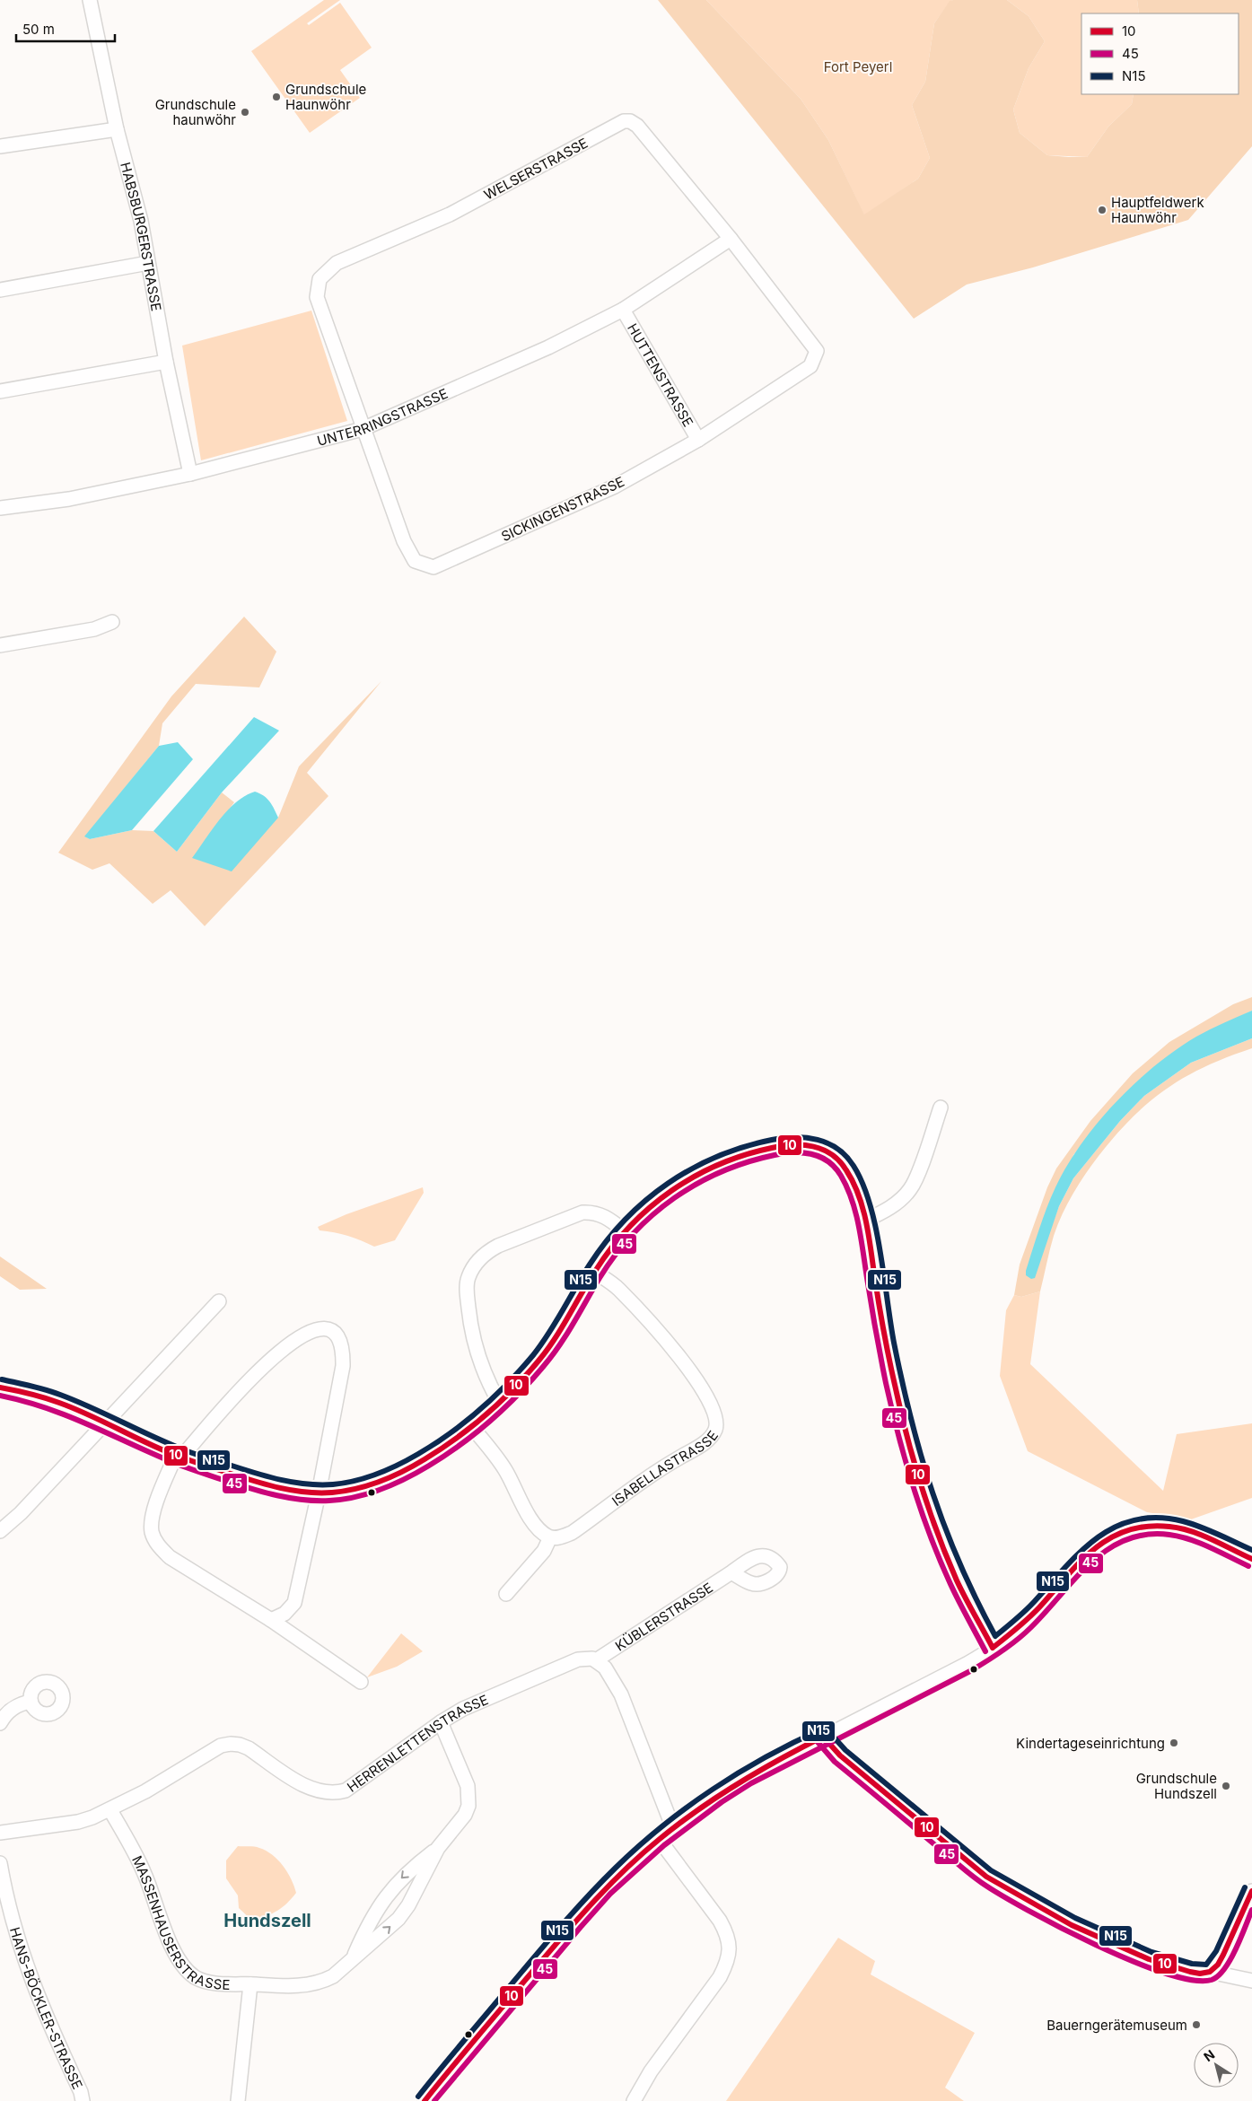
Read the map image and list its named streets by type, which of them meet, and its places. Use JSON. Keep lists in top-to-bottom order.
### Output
{
  "streets": {
    "street": [
      "WELSERSTRASSE",
      "HABSBURGERSTRASSE",
      "HUTTENSTRASSE",
      "UNTERRINGSTRASSE",
      "SICKINGENSTRASSE",
      "ISABELLASTRASSE",
      "KÜBLERSTRASSE",
      "HERRENLETTENSTRASSE",
      "MASSENHAUSERSTRASSE",
      "HANS-BÖCKLER-STRASSE"
    ]
  },
  "crossings": [
    ["WELSERSTRASSE", "UNTERRINGSTRASSE"],
    ["WELSERSTRASSE", "SICKINGENSTRASSE"],
    ["HABSBURGERSTRASSE", "UNTERRINGSTRASSE"],
    ["HUTTENSTRASSE", "UNTERRINGSTRASSE"],
    ["HUTTENSTRASSE", "SICKINGENSTRASSE"],
    ["UNTERRINGSTRASSE", "SICKINGENSTRASSE"],
    ["KÜBLERSTRASSE", "HERRENLETTENSTRASSE"],
    ["HERRENLETTENSTRASSE", "MASSENHAUSERSTRASSE"]
  ],
  "districts": ["Hundszell"],
  "parks": ["Fort Peyerl"],
  "places": [
    "Grundschule Haunwöhr",
    "Grundschule haunwöhr",
    "Hauptfeldwerk Haunwöhr",
    "Kindertageseinrichtung",
    "Grundschule Hundszell",
    "Bauerngerätemuseum"
  ],
  "lines": ["transit line N15", "transit line 10", "transit line 45"],
  "legend": ["10", "45", "N15"],
  "scale_bar": "50 m",
  "north": "top left"
}
